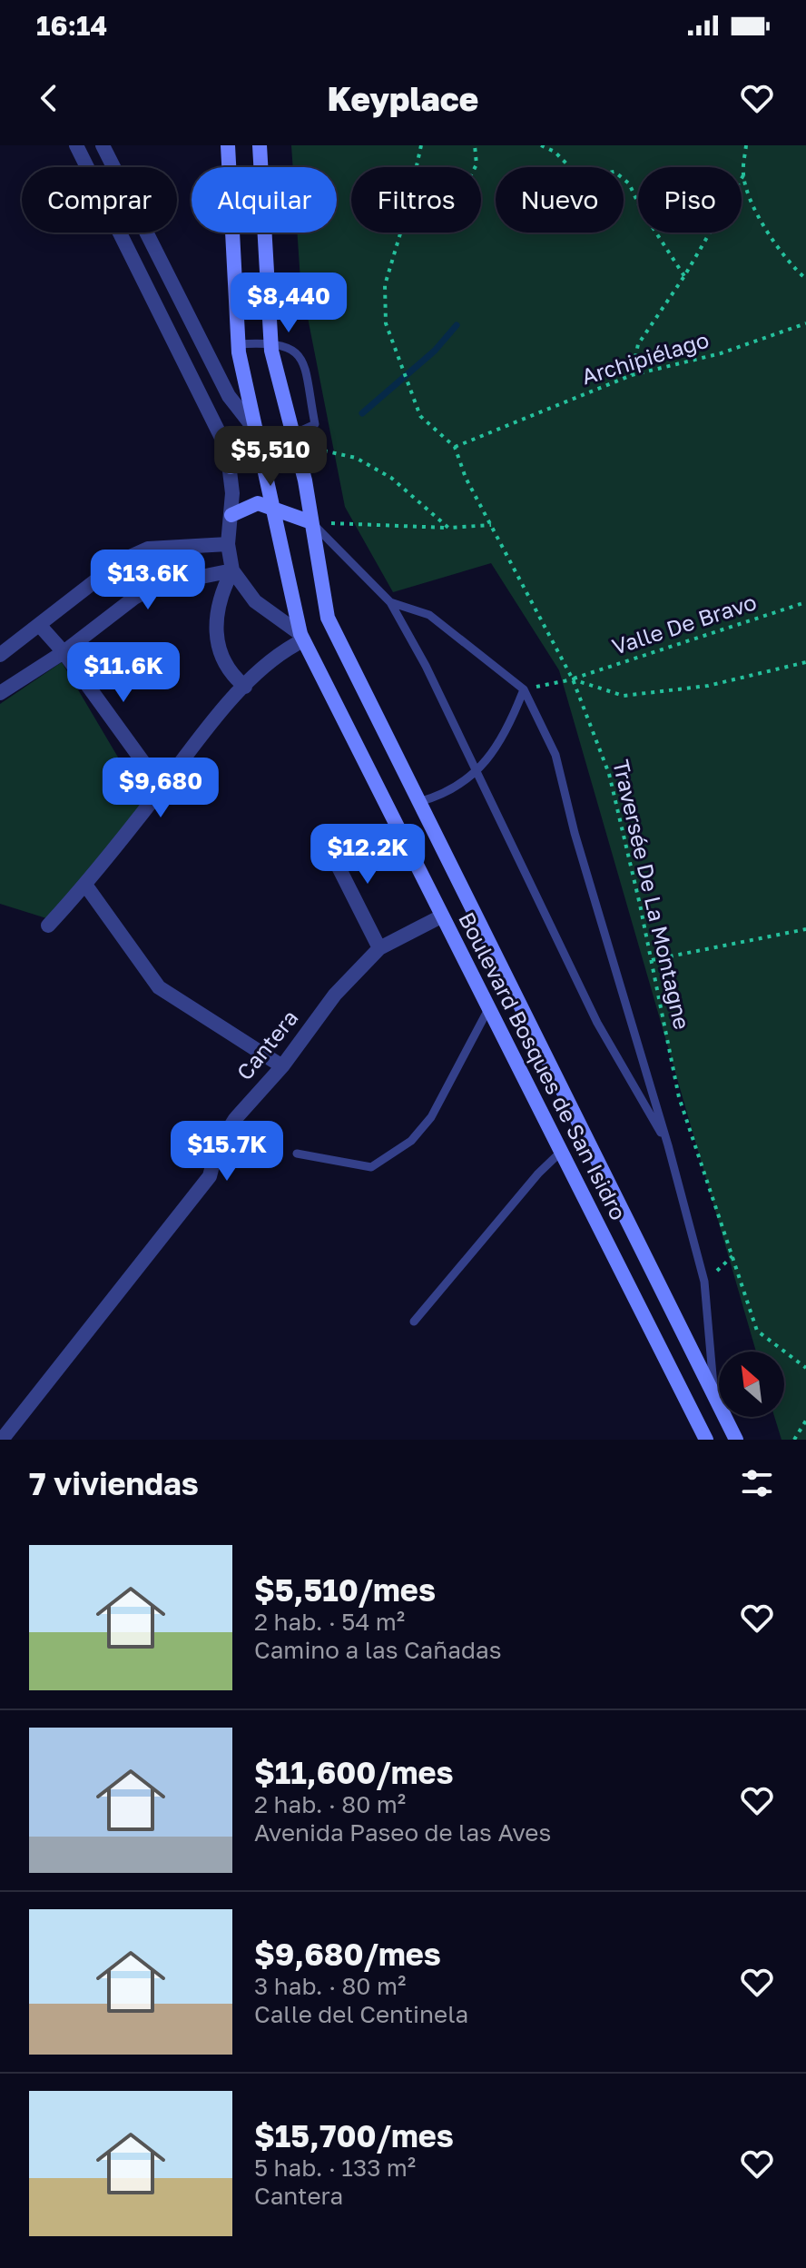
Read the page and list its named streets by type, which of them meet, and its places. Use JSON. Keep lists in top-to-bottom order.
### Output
{
  "streets": {
    "main road": ["Boulevard Bosques de San Isidro"],
    "street": ["Cantera"],
    "path": ["Archipiélago", "Valle De Bravo", "Traversée De La Montagne"]
  },
  "crossings": [
    ["Archipiélago", "Traversée De La Montagne"],
    ["Valle De Bravo", "Traversée De La Montagne"],
    ["Cantera", "Boulevard Bosques de San Isidro"]
  ],
  "north": "top left",
  "page": {
    "status": "16:14",
    "header": "Keyplace",
    "chip": [
      "Comprar",
      "Alquilar",
      "Filtros",
      "Nuevo",
      "Piso"
    ],
    "price": [
      "$8,440",
      "$5,510",
      "$13.6K",
      "$11.6K",
      "$9,680",
      "$12.2K",
      "$15.7K"
    ],
    "heading": "7 viviendas",
    "list": [
      {
        "name": "$5,510/mes",
        "note": "2 hab. · 54 m² · Camino a las Cañadas"
      },
      {
        "name": "$11,600/mes",
        "note": "2 hab. · 80 m² · Avenida Paseo de las Aves"
      },
      {
        "name": "$9,680/mes",
        "note": "3 hab. · 80 m² · Calle del Centinela"
      },
      {
        "name": "$15,700/mes",
        "note": "5 hab. · 133 m² · Cantera"
      }
    ]
  }
}
